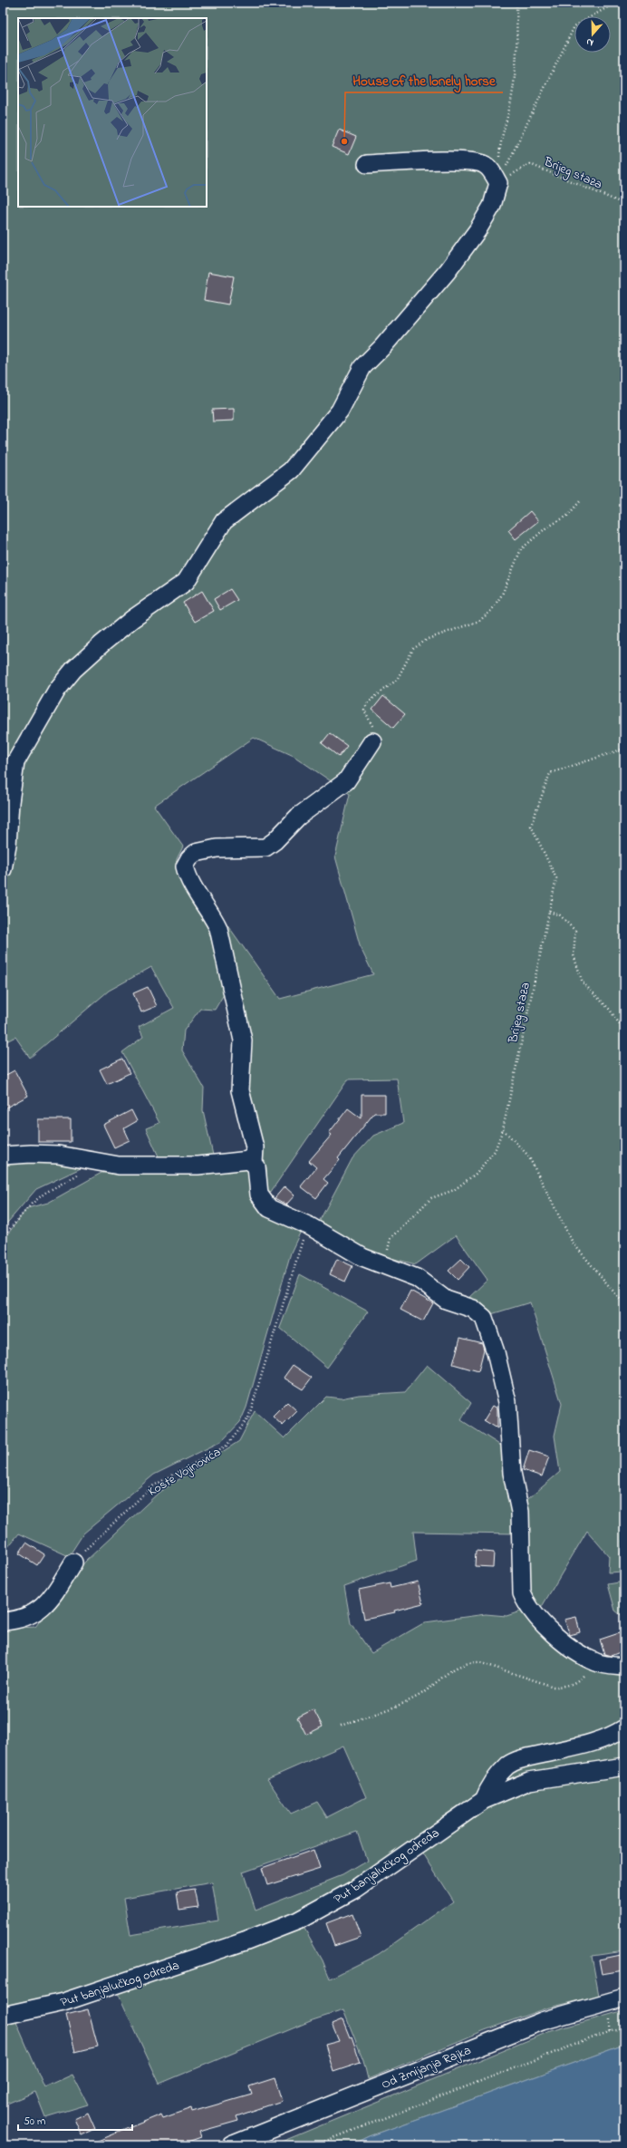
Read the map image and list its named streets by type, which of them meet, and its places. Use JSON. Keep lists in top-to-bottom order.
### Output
{
  "streets": {
    "street": ["Put banjalučkog odreda", "Od Zmijanja Rajka"],
    "path": ["Brijeg staza", "Koste Vojinovića"]
  },
  "places": ["House of the lonely horse"],
  "scale_bar": "50 m",
  "north": "bottom"
}
